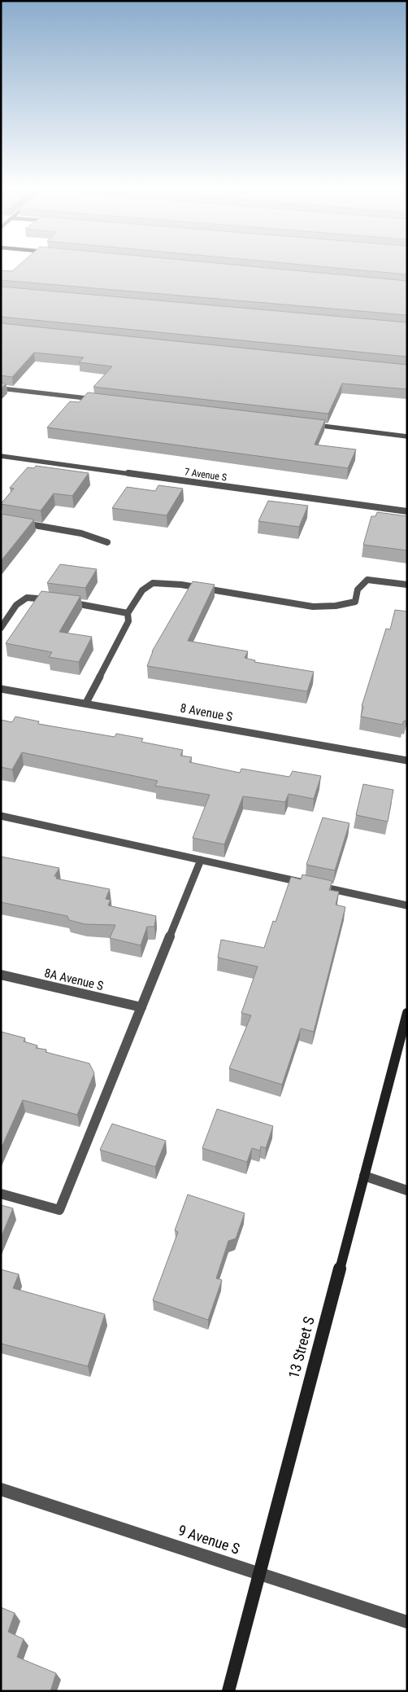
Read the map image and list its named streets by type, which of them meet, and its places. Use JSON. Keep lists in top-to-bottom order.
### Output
{
  "streets": {
    "street": [
      "7 Avenue S",
      "8 Avenue S",
      "8A Avenue S",
      "13 Street S",
      "9 Avenue S"
    ]
  },
  "crossings": [
    ["13 Street S", "9 Avenue S"]
  ]
}
